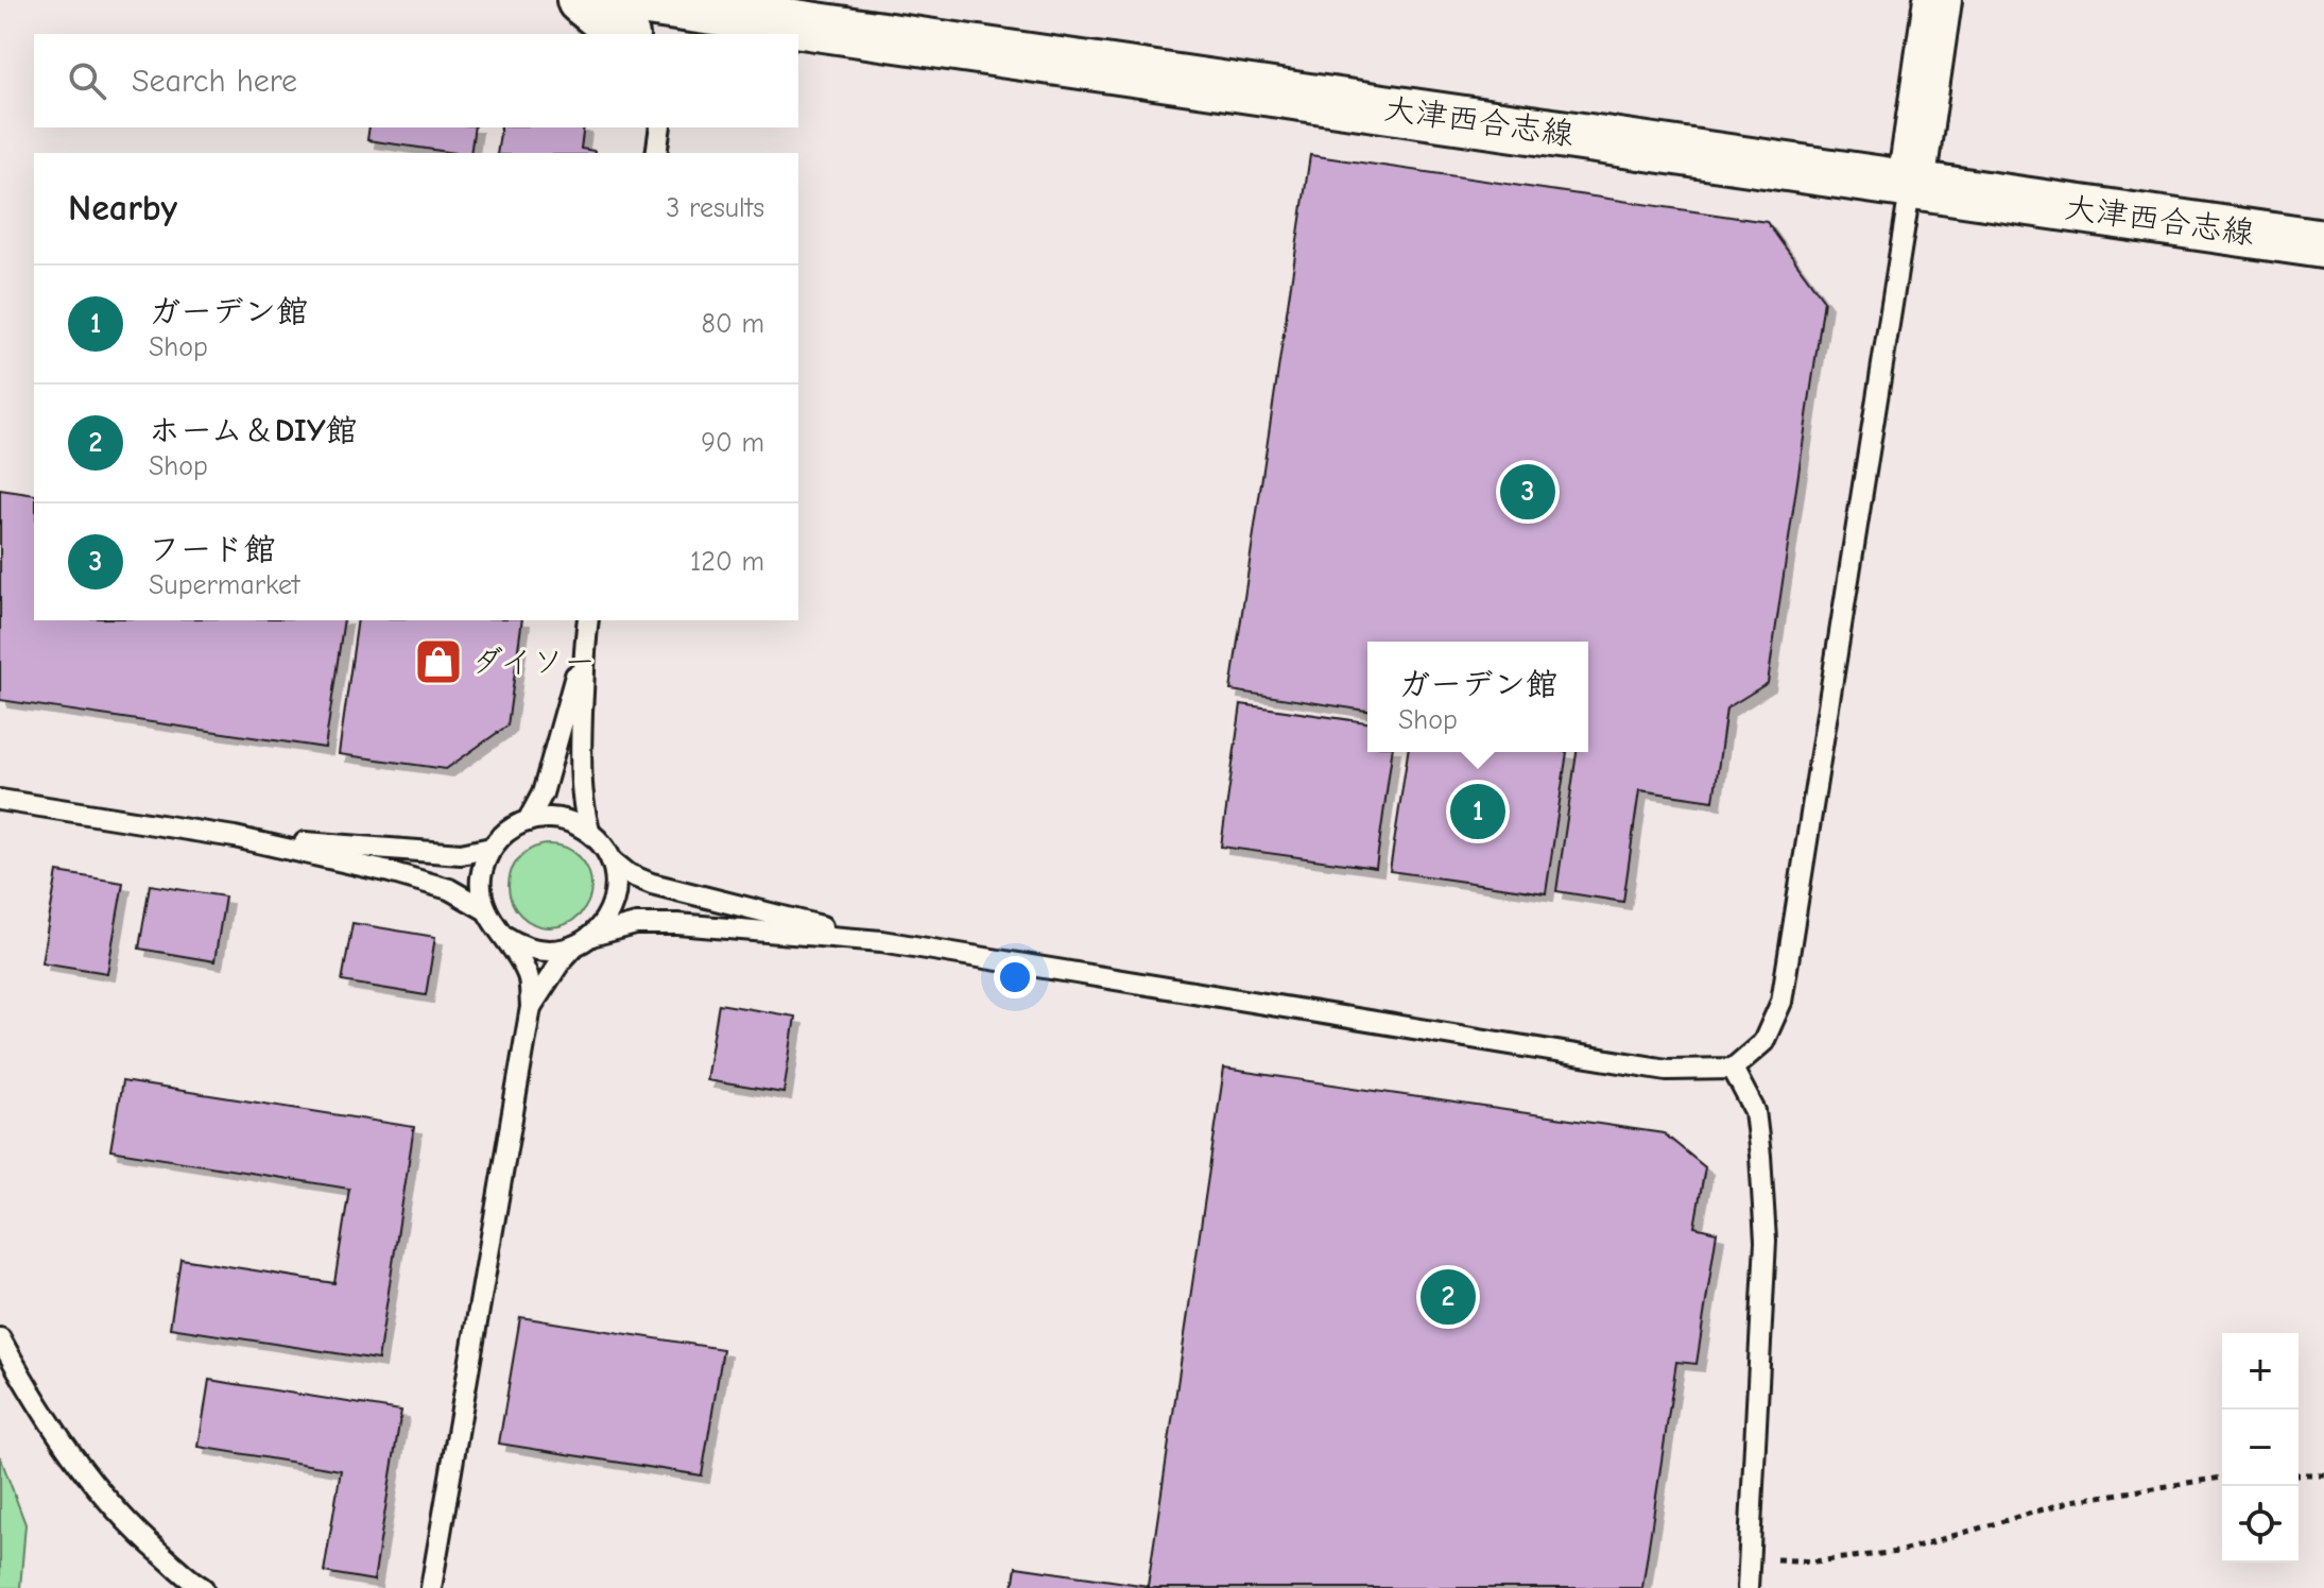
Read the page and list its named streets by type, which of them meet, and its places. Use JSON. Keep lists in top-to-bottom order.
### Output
{
  "streets": {
    "main road": ["大津西合志線"]
  },
  "places": {
    "shop": ["ダイソー"]
  },
  "page": {
    "search": "Search here",
    "heading": ["Nearby", "3 results"],
    "list": [
      {
        "mark": "1",
        "name": "ガーデン館",
        "note": "Shop",
        "value": "80 m"
      },
      {
        "mark": "2",
        "name": "ホーム＆DIY館",
        "note": "Shop",
        "value": "90 m"
      },
      {
        "mark": "3",
        "name": "フード館",
        "note": "Supermarket",
        "value": "120 m"
      }
    ],
    "pins": ["3", "1", "2"],
    "popup": ["ガーデン館", "Shop"],
    "map_buttons": ["+", "−"]
  }
}
